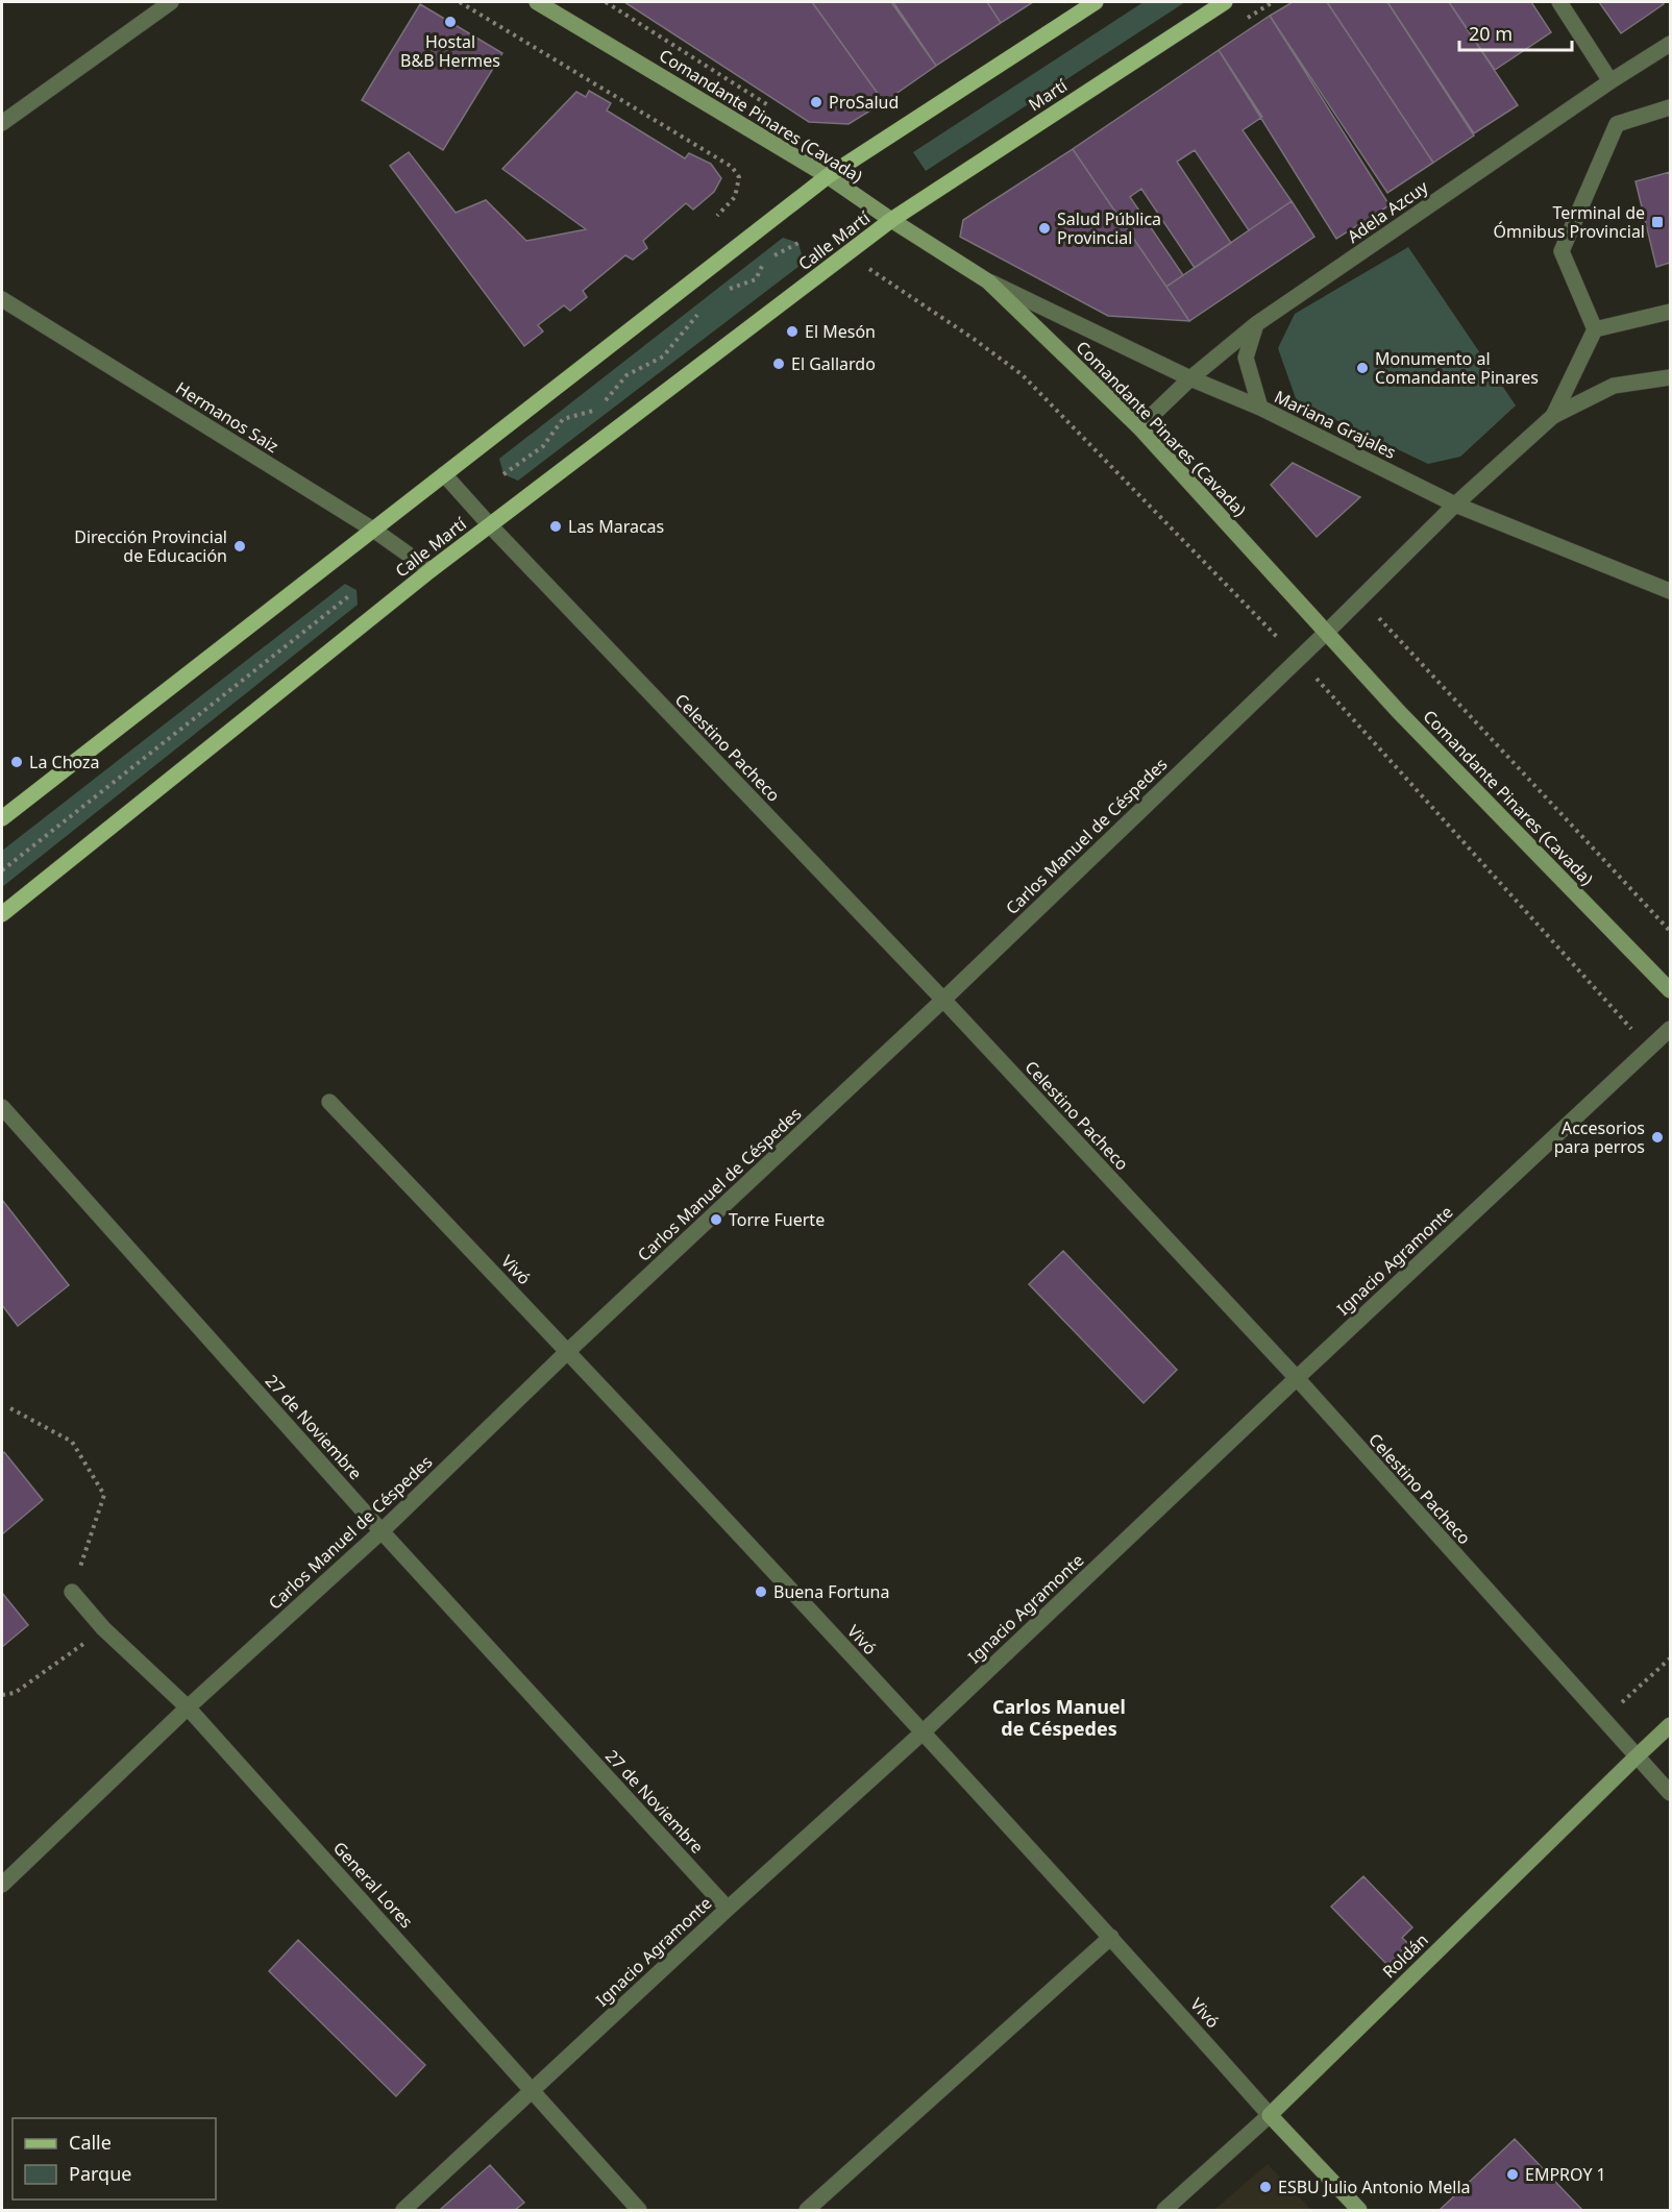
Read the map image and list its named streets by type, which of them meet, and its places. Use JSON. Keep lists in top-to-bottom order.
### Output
{
  "streets": {
    "main road": [
      "Martí",
      "Comandante Pinares (Cavada)",
      "Calle Martí",
      "Vivó",
      "Roldán"
    ],
    "street": [
      "Adela Azcuy",
      "Hermanos Saiz",
      "Mariana Grajales",
      "Celestino Pacheco",
      "Carlos Manuel de Céspedes",
      "Ignacio Agramonte",
      "27 de Noviembre",
      "General Lores"
    ]
  },
  "crossings": [
    ["Martí", "Comandante Pinares (Cavada)"],
    ["Martí", "Calle Martí"],
    ["Comandante Pinares (Cavada)", "Adela Azcuy"],
    ["Comandante Pinares (Cavada)", "Calle Martí"],
    ["Comandante Pinares (Cavada)", "Mariana Grajales"],
    ["Comandante Pinares (Cavada)", "Carlos Manuel de Céspedes"],
    ["Adela Azcuy", "Mariana Grajales"],
    ["Calle Martí", "Hermanos Saiz"],
    ["Calle Martí", "Celestino Pacheco"],
    ["Mariana Grajales", "Carlos Manuel de Céspedes"],
    ["Celestino Pacheco", "Carlos Manuel de Céspedes"],
    ["Celestino Pacheco", "Ignacio Agramonte"],
    ["Celestino Pacheco", "Roldán"],
    ["Carlos Manuel de Céspedes", "Vivó"],
    ["Carlos Manuel de Céspedes", "27 de Noviembre"],
    ["Carlos Manuel de Céspedes", "General Lores"],
    ["Ignacio Agramonte", "Vivó"],
    ["Ignacio Agramonte", "27 de Noviembre"],
    ["Ignacio Agramonte", "General Lores"],
    ["Vivó", "Roldán"]
  ],
  "districts": ["Carlos Manuel de Céspedes"],
  "places": {
    "other": [
      "Hostal B&B Hermes",
      "ProSalud",
      "Salud Pública Provincial",
      "El Mesón",
      "El Gallardo",
      "Monumento al Comandante Pinares",
      "Las Maracas",
      "Dirección Provincial de Educación",
      "La Choza",
      "Accesorios para perros",
      "Torre Fuerte",
      "Buena Fortuna",
      "EMPROY 1",
      "ESBU Julio Antonio Mella"
    ],
    "transit": ["Terminal de Ómnibus Provincial"]
  },
  "legend": ["Calle", "Parque"],
  "scale_bar": "20 m"
}
